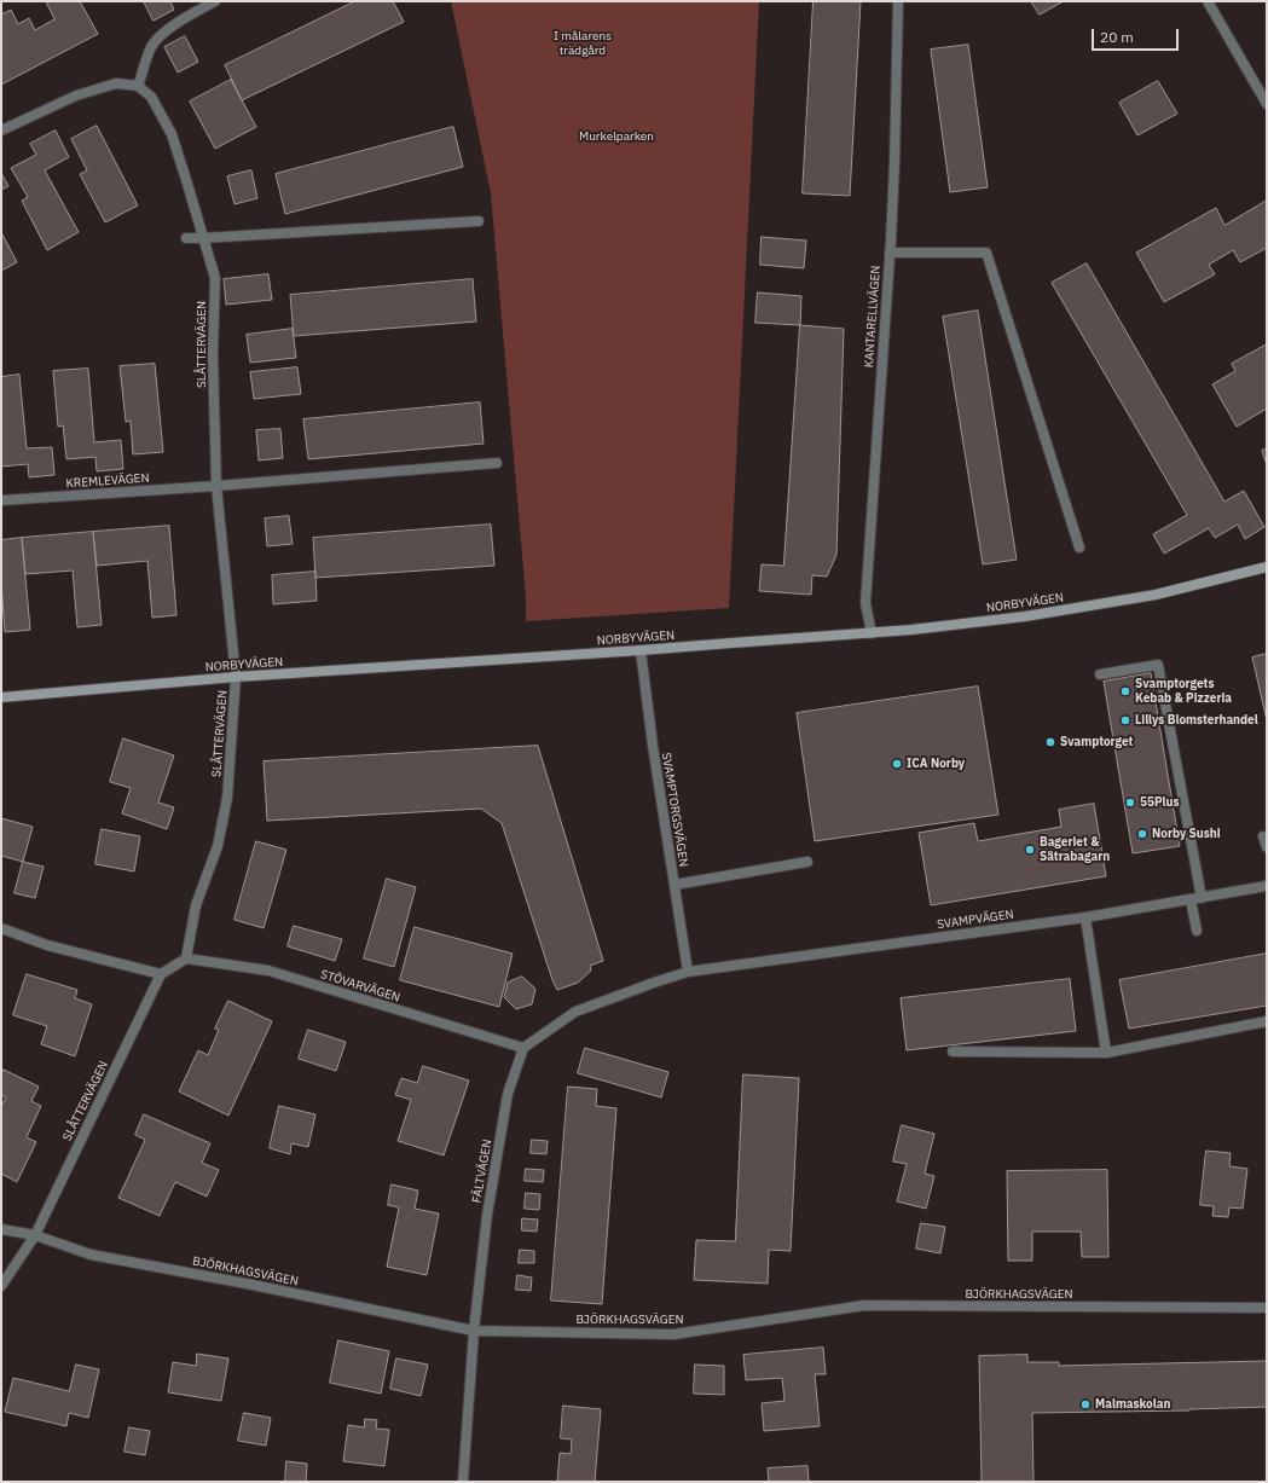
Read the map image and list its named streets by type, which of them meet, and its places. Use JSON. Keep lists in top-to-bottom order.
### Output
{
  "streets": {
    "street": [
      "KANTARELLVÄGEN",
      "SLÅTTERVÄGEN",
      "KREMLEVÄGEN",
      "NORBYVÄGEN",
      "SVAMPTORGSVÄGEN",
      "SVAMPVÄGEN",
      "STÖVARVÄGEN",
      "FÄLTVÄGEN",
      "BJÖRKHAGSVÄGEN"
    ]
  },
  "crossings": [
    ["KANTARELLVÄGEN", "NORBYVÄGEN"],
    ["SLÅTTERVÄGEN", "KREMLEVÄGEN"],
    ["SLÅTTERVÄGEN", "NORBYVÄGEN"],
    ["SLÅTTERVÄGEN", "STÖVARVÄGEN"],
    ["SLÅTTERVÄGEN", "BJÖRKHAGSVÄGEN"],
    ["NORBYVÄGEN", "SVAMPTORGSVÄGEN"],
    ["SVAMPTORGSVÄGEN", "SVAMPVÄGEN"],
    ["STÖVARVÄGEN", "FÄLTVÄGEN"],
    ["FÄLTVÄGEN", "BJÖRKHAGSVÄGEN"]
  ],
  "parks": ["I målarens trädgård", "Murkelparken"],
  "places": [
    "Svamptorgets Kebab & Pizzeria",
    "Lillys Blomsterhandel",
    "Svamptorget",
    "ICA Norby",
    "55Plus",
    "Norby Sushi",
    "Bageriet & Sätrabagarn",
    "Malmaskolan"
  ],
  "scale_bar": "20 m"
}
